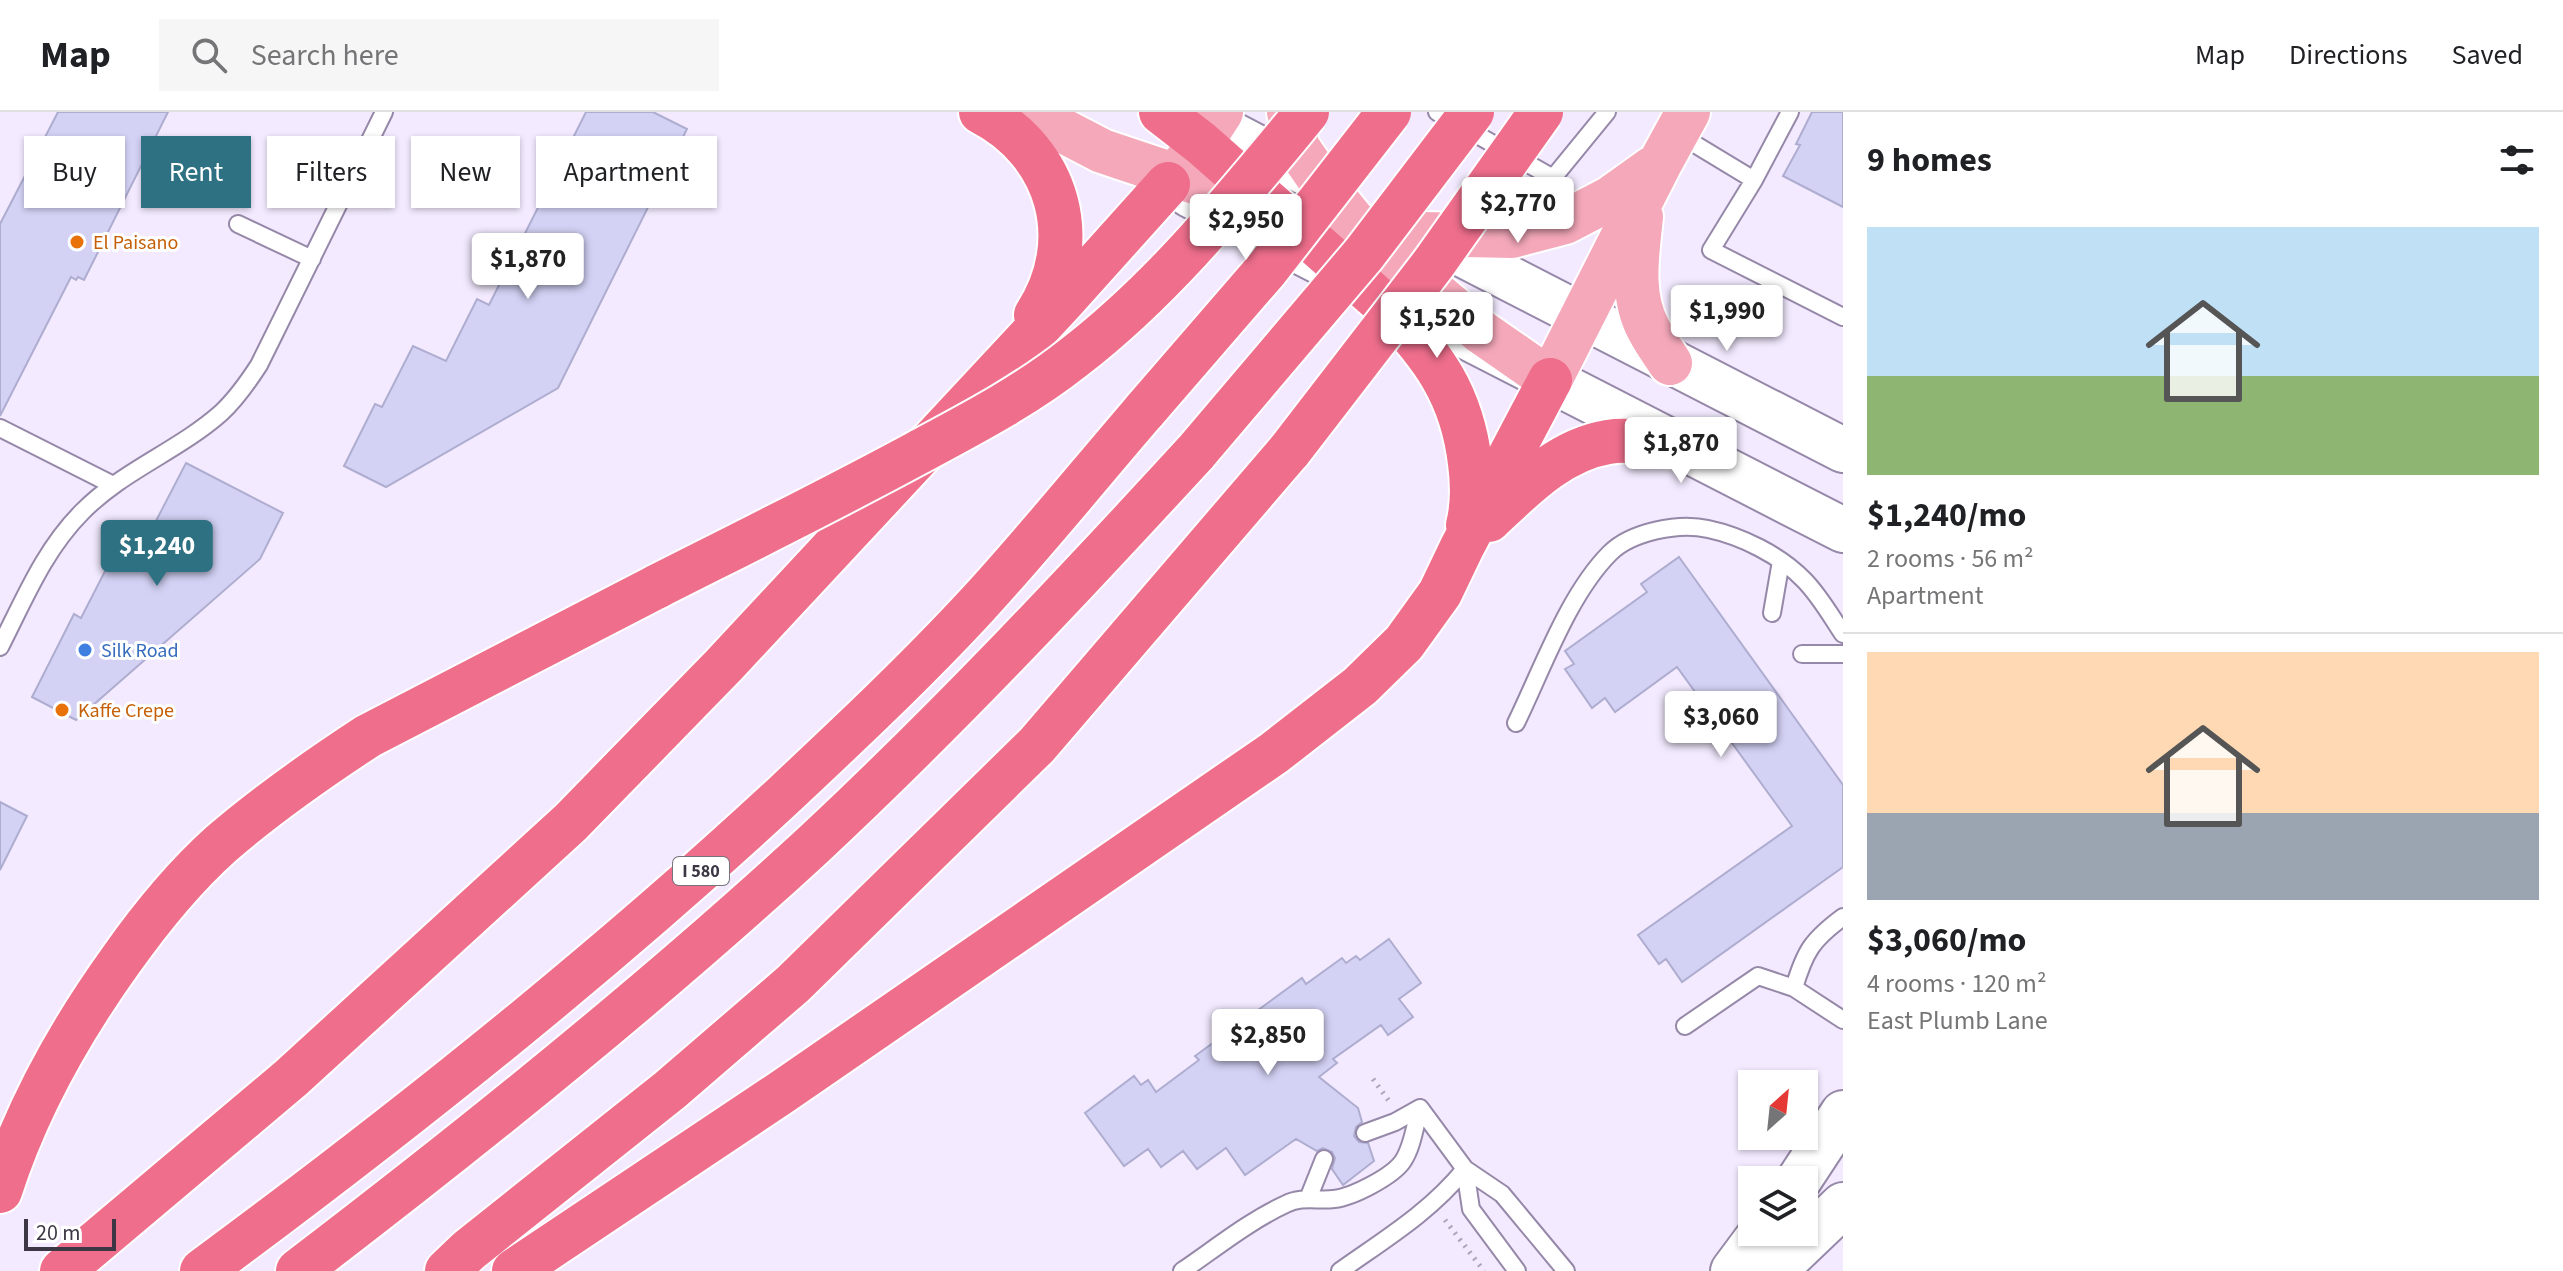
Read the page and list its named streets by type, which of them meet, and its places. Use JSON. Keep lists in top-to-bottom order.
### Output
{
  "streets": {
    "highway": ["I 580"]
  },
  "places": ["El Paisano", "Silk Road", "Kaffe Crepe"],
  "scale_bar": "20 m",
  "north": "top right",
  "page": {
    "header": "Map",
    "search": "Search here",
    "nav": ["Map", "Directions", "Saved"],
    "heading": "9 homes",
    "chip": [
      "Buy",
      "Rent",
      "Filters",
      "New",
      "Apartment"
    ],
    "price": [
      "$2,770",
      "$2,950",
      "$1,870",
      "$1,990",
      "$1,520",
      "$1,870",
      "$1,240",
      "$3,060",
      "$2,850"
    ],
    "list": [
      {
        "name": "$1,240/mo",
        "note": "2 rooms · 56 m² · Apartment"
      },
      {
        "name": "$3,060/mo",
        "note": "4 rooms · 120 m² · East Plumb Lane"
      }
    ],
    "scale": "20 m"
  }
}
